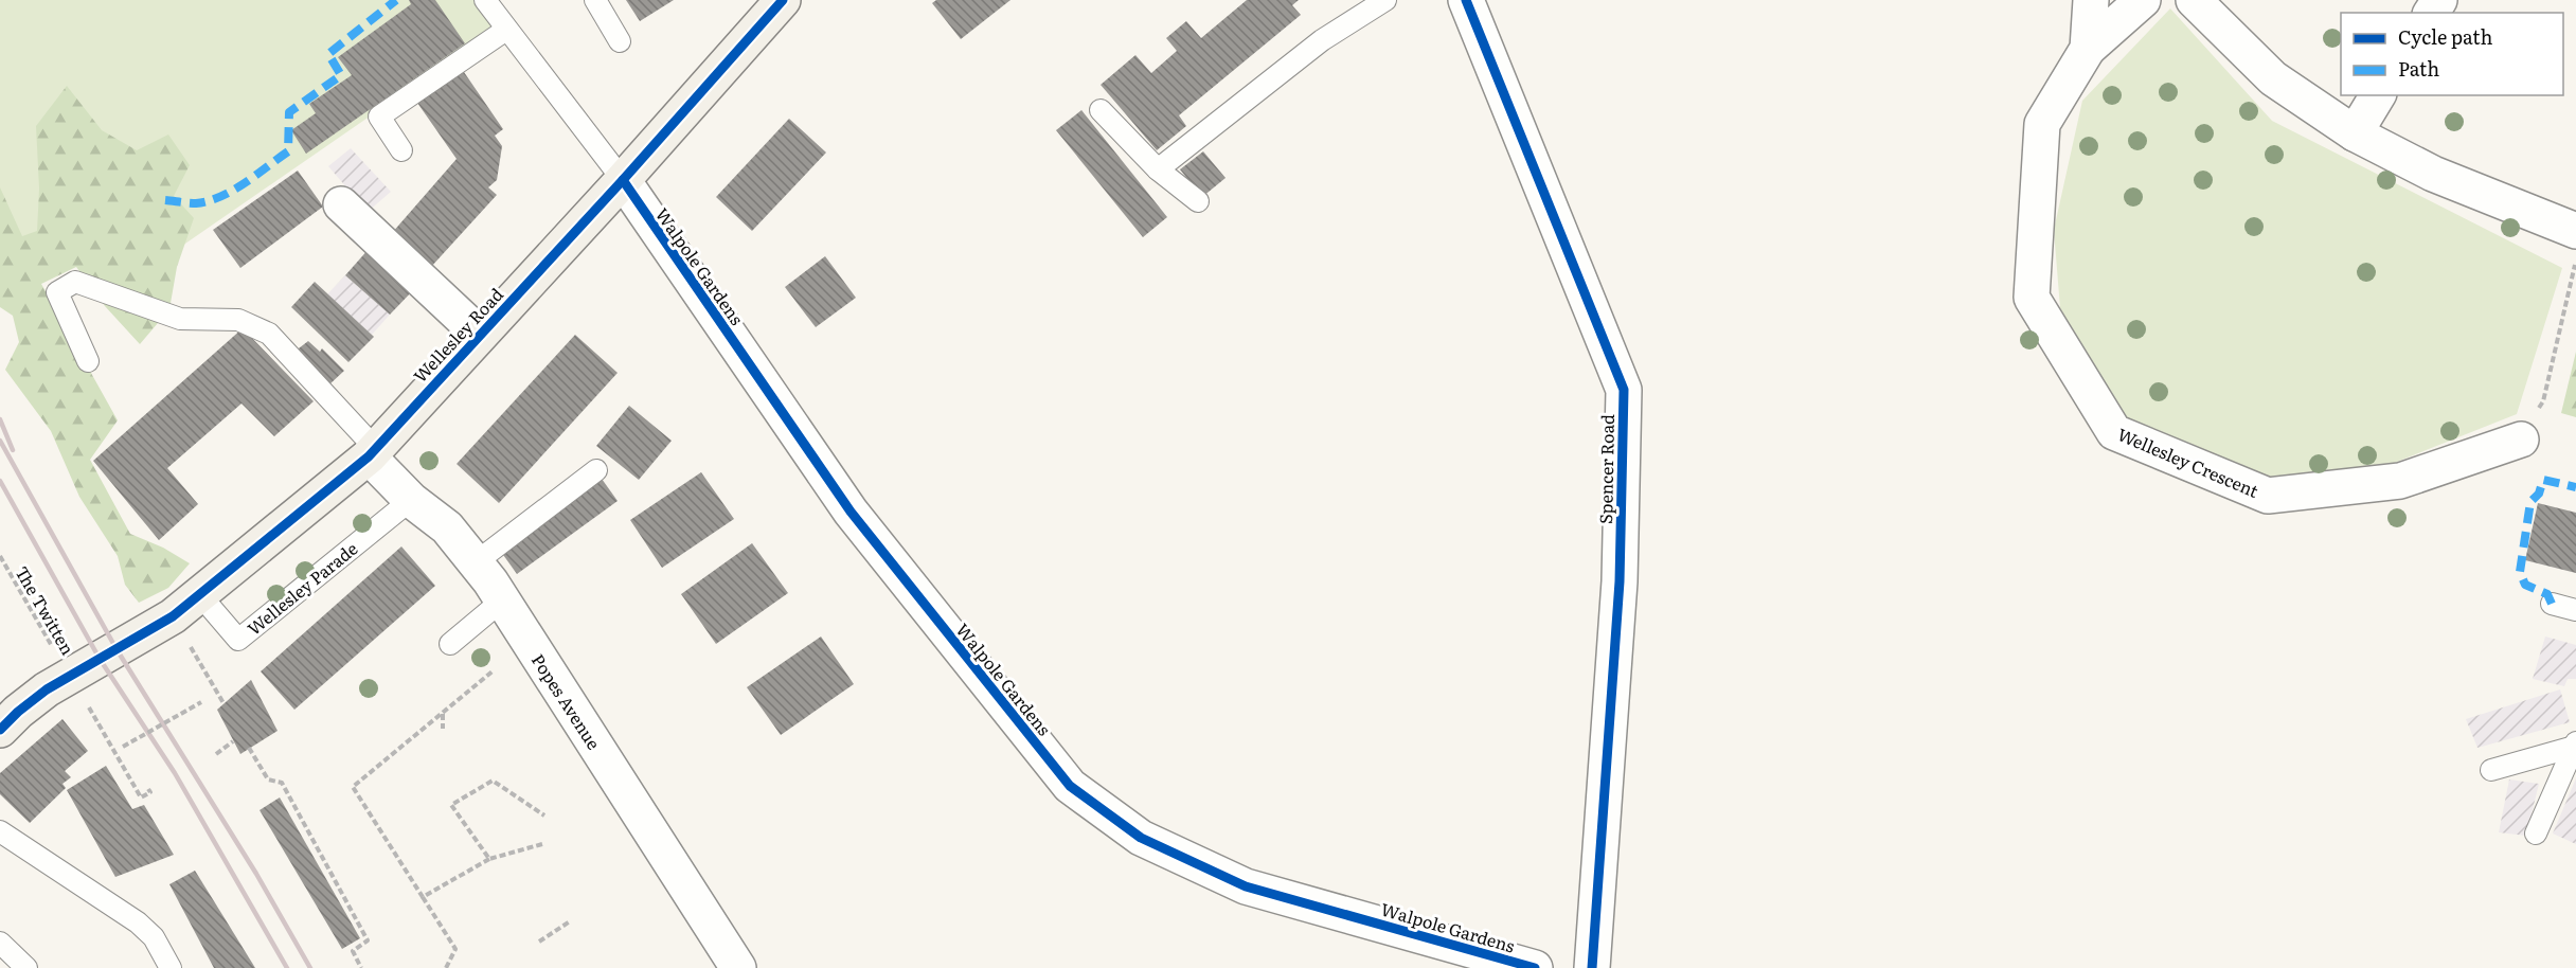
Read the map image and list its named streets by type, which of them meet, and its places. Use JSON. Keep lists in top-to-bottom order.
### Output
{
  "streets": {
    "street": [
      "Walpole Gardens",
      "Wellesley Road",
      "Wellesley Crescent",
      "Spencer Road",
      "Popes Avenue"
    ],
    "lane": ["Wellesley Parade"],
    "path": ["The Twitten"]
  },
  "crossings": [
    ["Walpole Gardens", "Wellesley Road"],
    ["Wellesley Road", "Wellesley Parade"],
    ["Wellesley Road", "The Twitten"],
    ["Wellesley Road", "Popes Avenue"],
    ["Wellesley Parade", "Popes Avenue"]
  ],
  "legend": ["Cycle path", "Path"]
}
